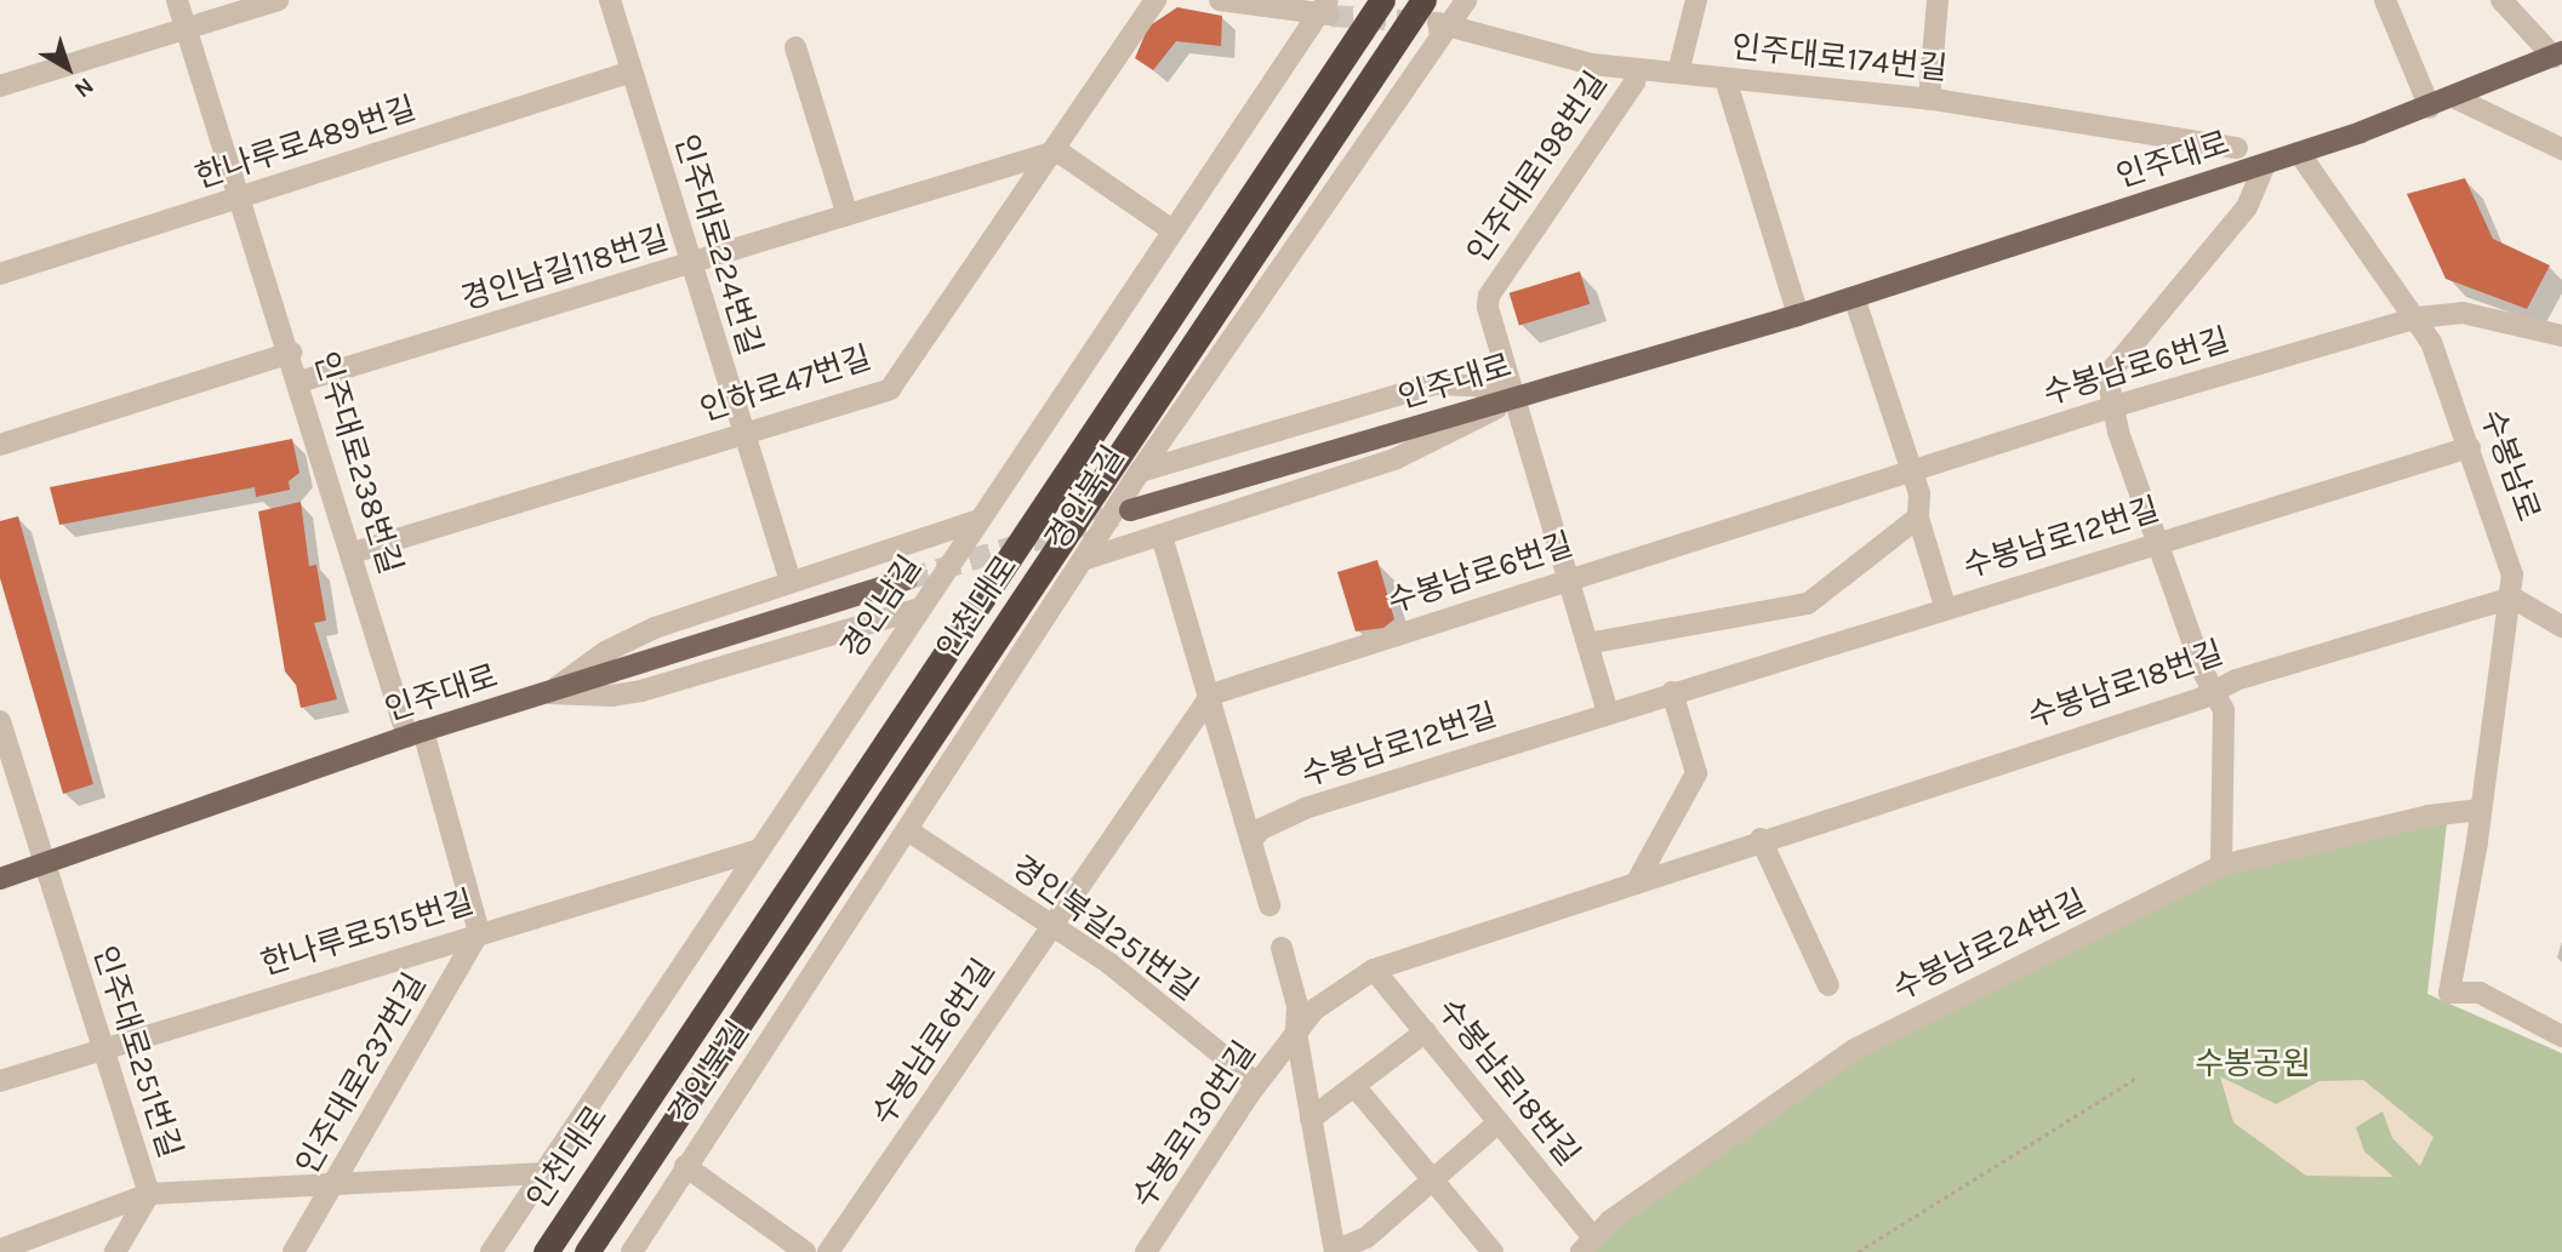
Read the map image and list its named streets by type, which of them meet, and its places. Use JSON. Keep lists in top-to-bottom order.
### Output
{
  "streets": {
    "highway": ["인천대로"],
    "main road": ["인주대로"],
    "street": [
      "인주대로174번길",
      "한나루로489번길",
      "인주대로198번길",
      "인주대로224번길",
      "경인남길118번길",
      "수봉남로6번길",
      "인하로47번길",
      "인주대로238번길",
      "수봉남로",
      "경인북길",
      "수봉남로12번길",
      "경인남길",
      "수봉남로18번길",
      "경인북길251번길",
      "한나루로515번길",
      "수봉남로24번길",
      "인주대로251번길",
      "인주대로237번길",
      "수봉로130번길"
    ]
  },
  "crossings": [
    ["인주대로174번길", "인주대로"],
    ["인주대로174번길", "인주대로198번길"],
    ["인주대로174번길", "수봉남로"],
    ["인주대로174번길", "경인북길"],
    ["한나루로489번길", "인주대로224번길"],
    ["한나루로489번길", "인주대로238번길"],
    ["인주대로", "인주대로198번길"],
    ["인주대로", "인주대로238번길"],
    ["인주대로", "수봉남로"],
    ["인주대로", "인주대로251번길"],
    ["인주대로198번길", "수봉남로6번길"],
    ["인주대로198번길", "수봉남로12번길"],
    ["인주대로224번길", "경인남길118번길"],
    ["인주대로224번길", "인하로47번길"],
    ["경인남길118번길", "인하로47번길"],
    ["경인남길118번길", "인주대로238번길"],
    ["수봉남로6번길", "수봉남로"],
    ["수봉남로6번길", "경인북길251번길"],
    ["인하로47번길", "인주대로238번길"],
    ["수봉남로", "수봉남로12번길"],
    ["수봉남로", "수봉남로18번길"],
    ["수봉남로", "수봉남로24번길"],
    ["경인북길", "경인북길251번길"],
    ["경인남길", "한나루로515번길"],
    ["수봉남로18번길", "수봉남로24번길"],
    ["수봉남로18번길", "수봉로130번길"],
    ["경인북길251번길", "수봉로130번길"],
    ["한나루로515번길", "인주대로251번길"],
    ["한나루로515번길", "인주대로237번길"]
  ],
  "parks": ["수봉공원"],
  "north": "bottom right"
}
